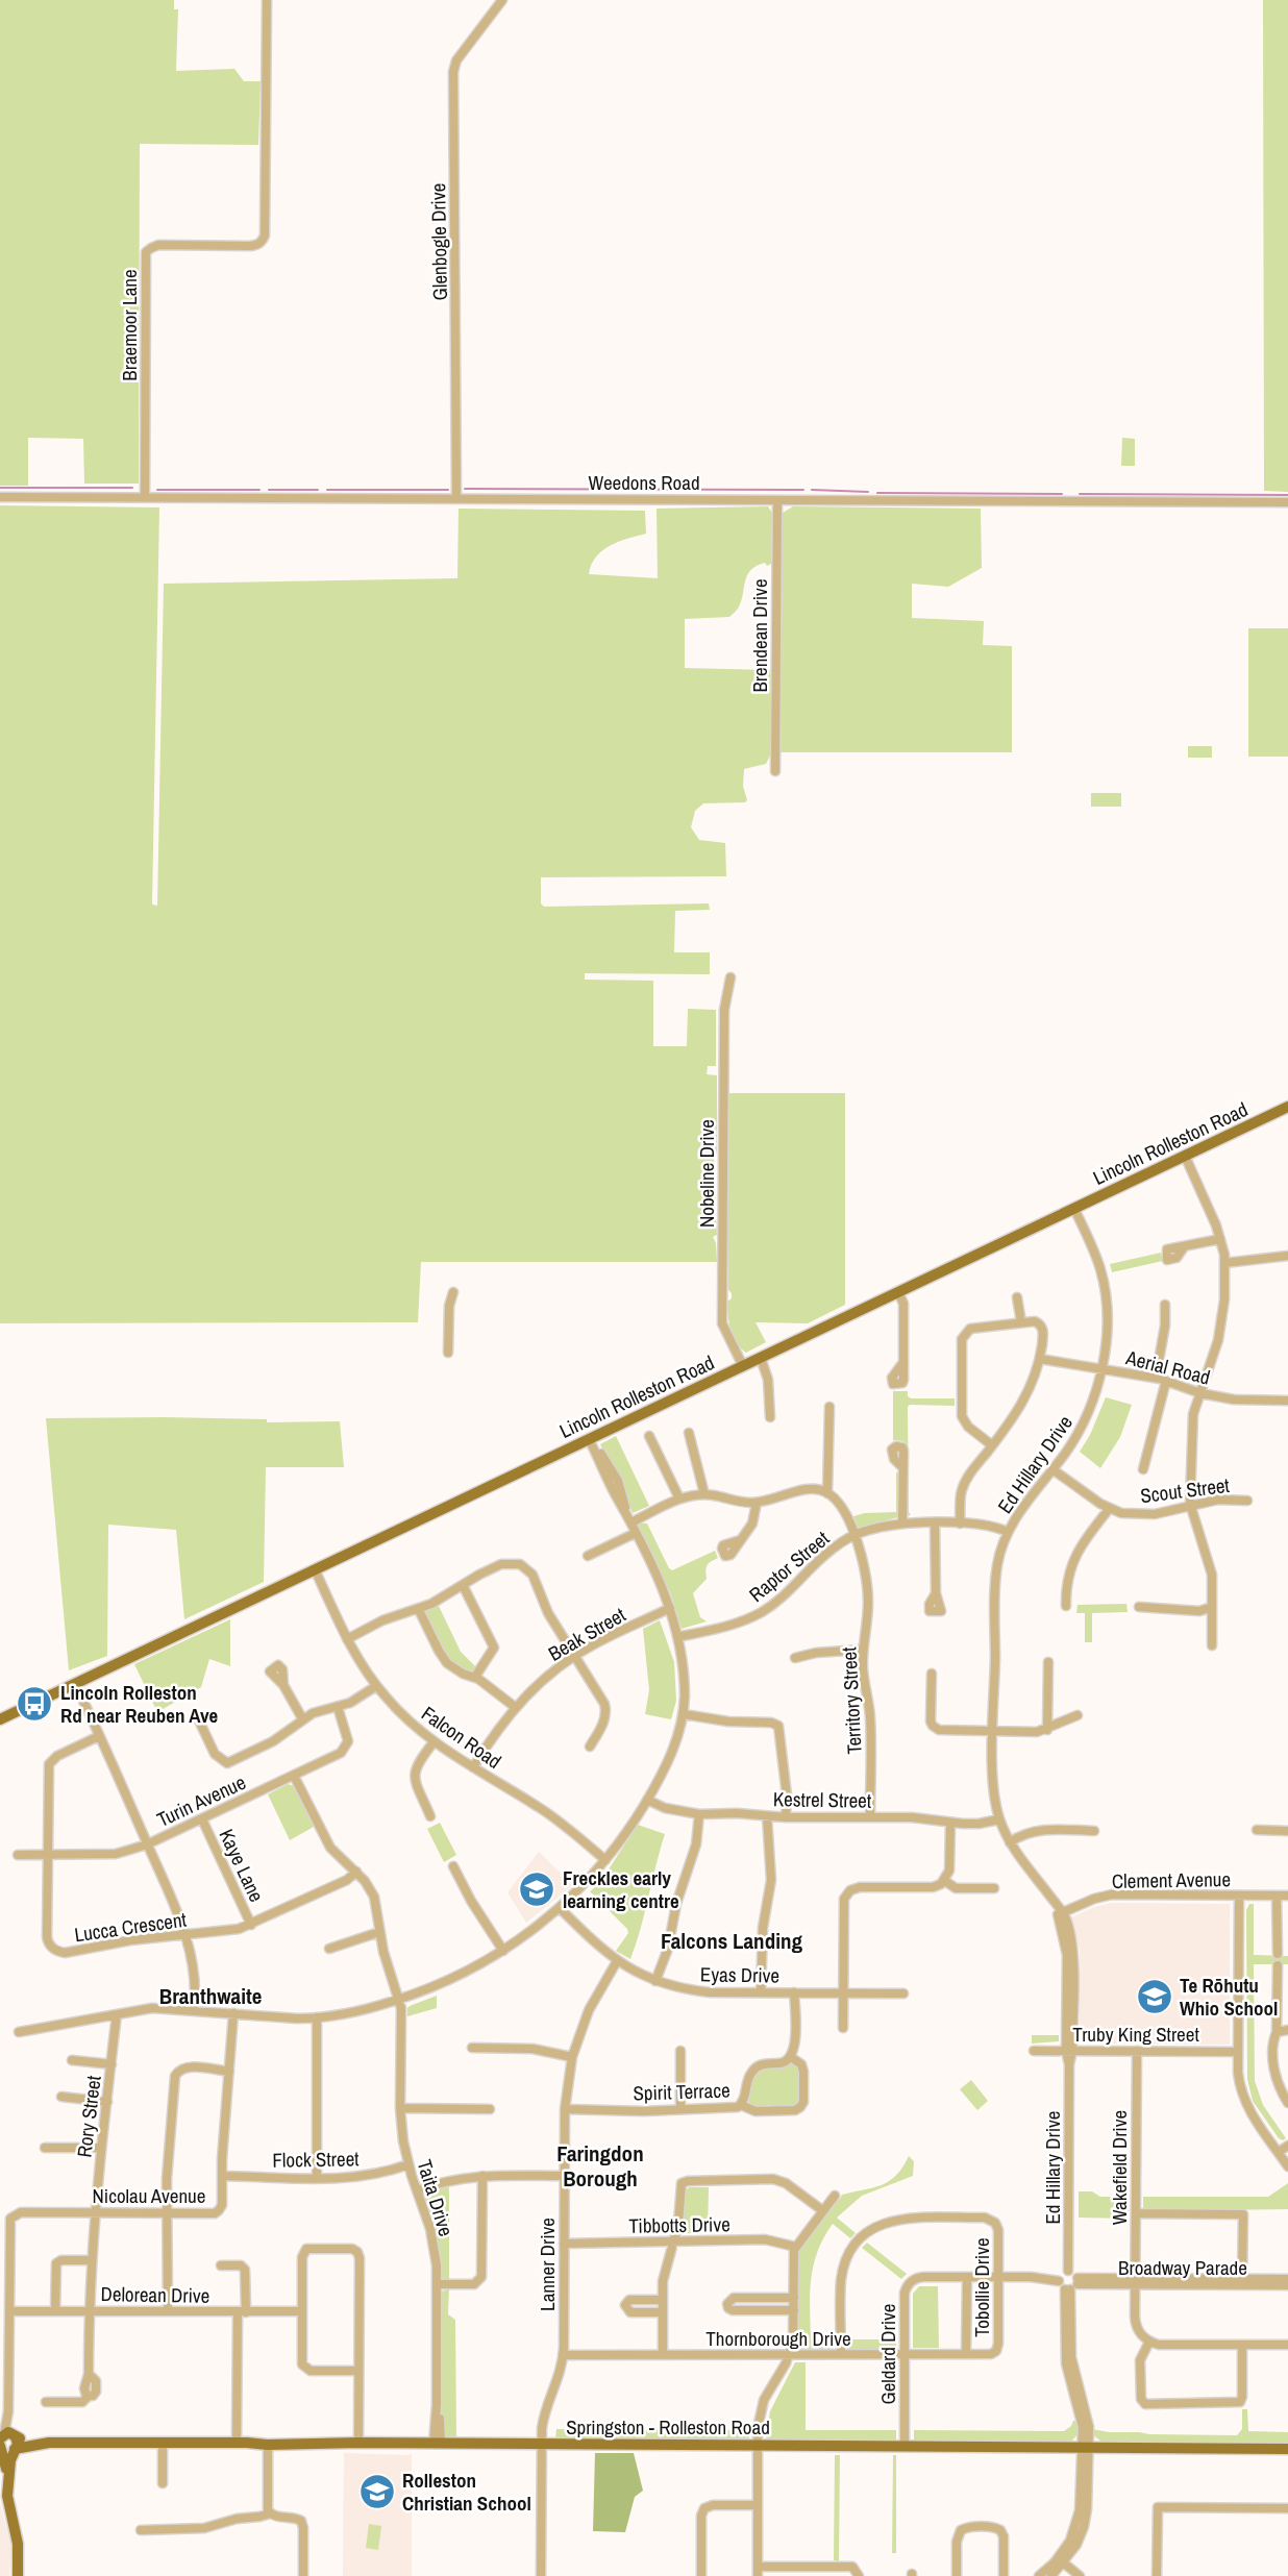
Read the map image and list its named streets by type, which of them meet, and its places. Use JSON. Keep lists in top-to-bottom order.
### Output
{
  "streets": {
    "main road": ["Lincoln Rolleston Road", "Springston - Rolleston Road"],
    "street": [
      "Glenbogle Drive",
      "Braemoor Lane",
      "Weedons Road",
      "Brendean Drive",
      "Nobeline Drive",
      "Aerial Road",
      "Ed Hillary Drive",
      "Scout Street",
      "Raptor Street",
      "Beak Street",
      "Territory Street",
      "Falcon Road",
      "Kestrel Street",
      "Turin Avenue",
      "Kaye Lane",
      "Clement Avenue",
      "Lucca Crescent",
      "Eyas Drive",
      "Truby King Street",
      "Spirit Terrace",
      "Rory Street",
      "Flock Street",
      "Wakefield Drive",
      "Nicolau Avenue",
      "Taita Drive",
      "Tibbotts Drive",
      "Lanner Drive",
      "Broadway Parade",
      "Tobollie Drive",
      "Delorean Drive",
      "Thornborough Drive",
      "Geldard Drive"
    ]
  },
  "crossings": [
    ["Glenbogle Drive", "Weedons Road"],
    ["Braemoor Lane", "Weedons Road"],
    ["Weedons Road", "Brendean Drive"],
    ["Lincoln Rolleston Road", "Nobeline Drive"],
    ["Lincoln Rolleston Road", "Ed Hillary Drive"],
    ["Lincoln Rolleston Road", "Falcon Road"],
    ["Aerial Road", "Ed Hillary Drive"],
    ["Ed Hillary Drive", "Scout Street"],
    ["Ed Hillary Drive", "Raptor Street"],
    ["Ed Hillary Drive", "Kestrel Street"],
    ["Ed Hillary Drive", "Clement Avenue"],
    ["Ed Hillary Drive", "Truby King Street"],
    ["Raptor Street", "Territory Street"],
    ["Beak Street", "Falcon Road"],
    ["Territory Street", "Kestrel Street"],
    ["Turin Avenue", "Kaye Lane"],
    ["Turin Avenue", "Lucca Crescent"],
    ["Turin Avenue", "Taita Drive"],
    ["Kaye Lane", "Lucca Crescent"],
    ["Lucca Crescent", "Taita Drive"],
    ["Eyas Drive", "Lanner Drive"],
    ["Truby King Street", "Wakefield Drive"],
    ["Spirit Terrace", "Lanner Drive"],
    ["Rory Street", "Nicolau Avenue"],
    ["Rory Street", "Delorean Drive"],
    ["Flock Street", "Nicolau Avenue"],
    ["Flock Street", "Taita Drive"],
    ["Wakefield Drive", "Broadway Parade"],
    ["Nicolau Avenue", "Delorean Drive"],
    ["Taita Drive", "Springston - Rolleston Road"],
    ["Tibbotts Drive", "Lanner Drive"],
    ["Lanner Drive", "Thornborough Drive"],
    ["Lanner Drive", "Springston - Rolleston Road"],
    ["Tobollie Drive", "Thornborough Drive"],
    ["Tobollie Drive", "Geldard Drive"],
    ["Thornborough Drive", "Geldard Drive"],
    ["Geldard Drive", "Springston - Rolleston Road"]
  ],
  "districts": ["Falcons Landing", "Branthwaite", "Faringdon Borough"],
  "places": {
    "bus stop": ["Lincoln Rolleston Rd near Reuben Ave"],
    "school or university": ["Freckles early learning centre", "Te Rōhutu Whio School", "Rolleston Christian School"]
  }
}
